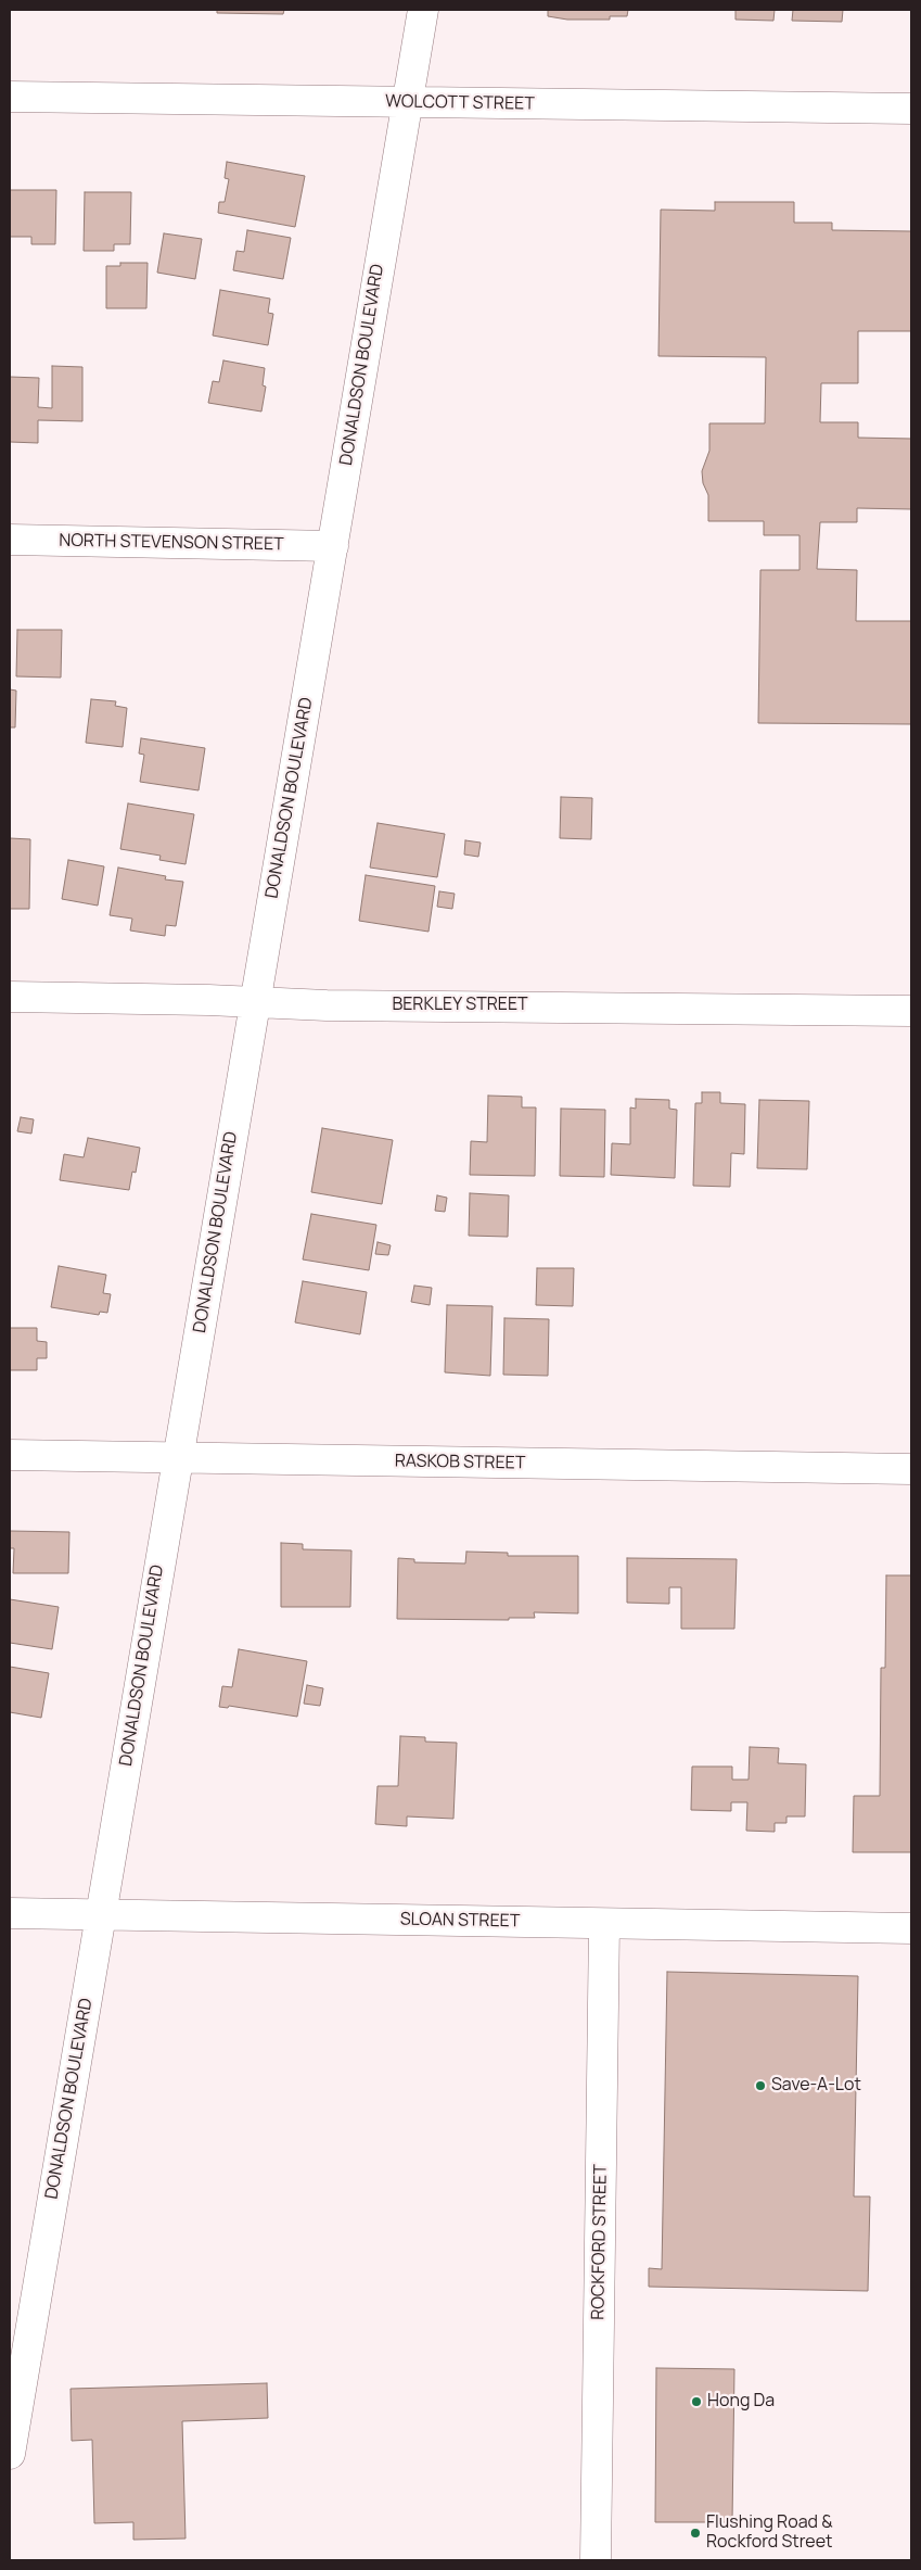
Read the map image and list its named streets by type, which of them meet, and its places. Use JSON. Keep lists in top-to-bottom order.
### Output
{
  "streets": {
    "street": [
      "WOLCOTT STREET",
      "DONALDSON BOULEVARD",
      "NORTH STEVENSON STREET",
      "BERKLEY STREET",
      "RASKOB STREET",
      "SLOAN STREET",
      "ROCKFORD STREET"
    ]
  },
  "crossings": [
    ["WOLCOTT STREET", "DONALDSON BOULEVARD"],
    ["DONALDSON BOULEVARD", "NORTH STEVENSON STREET"],
    ["DONALDSON BOULEVARD", "BERKLEY STREET"],
    ["DONALDSON BOULEVARD", "RASKOB STREET"],
    ["DONALDSON BOULEVARD", "SLOAN STREET"],
    ["SLOAN STREET", "ROCKFORD STREET"]
  ],
  "places": ["Save-A-Lot", "Hong Da", "Flushing Road & Rockford Street"]
}
